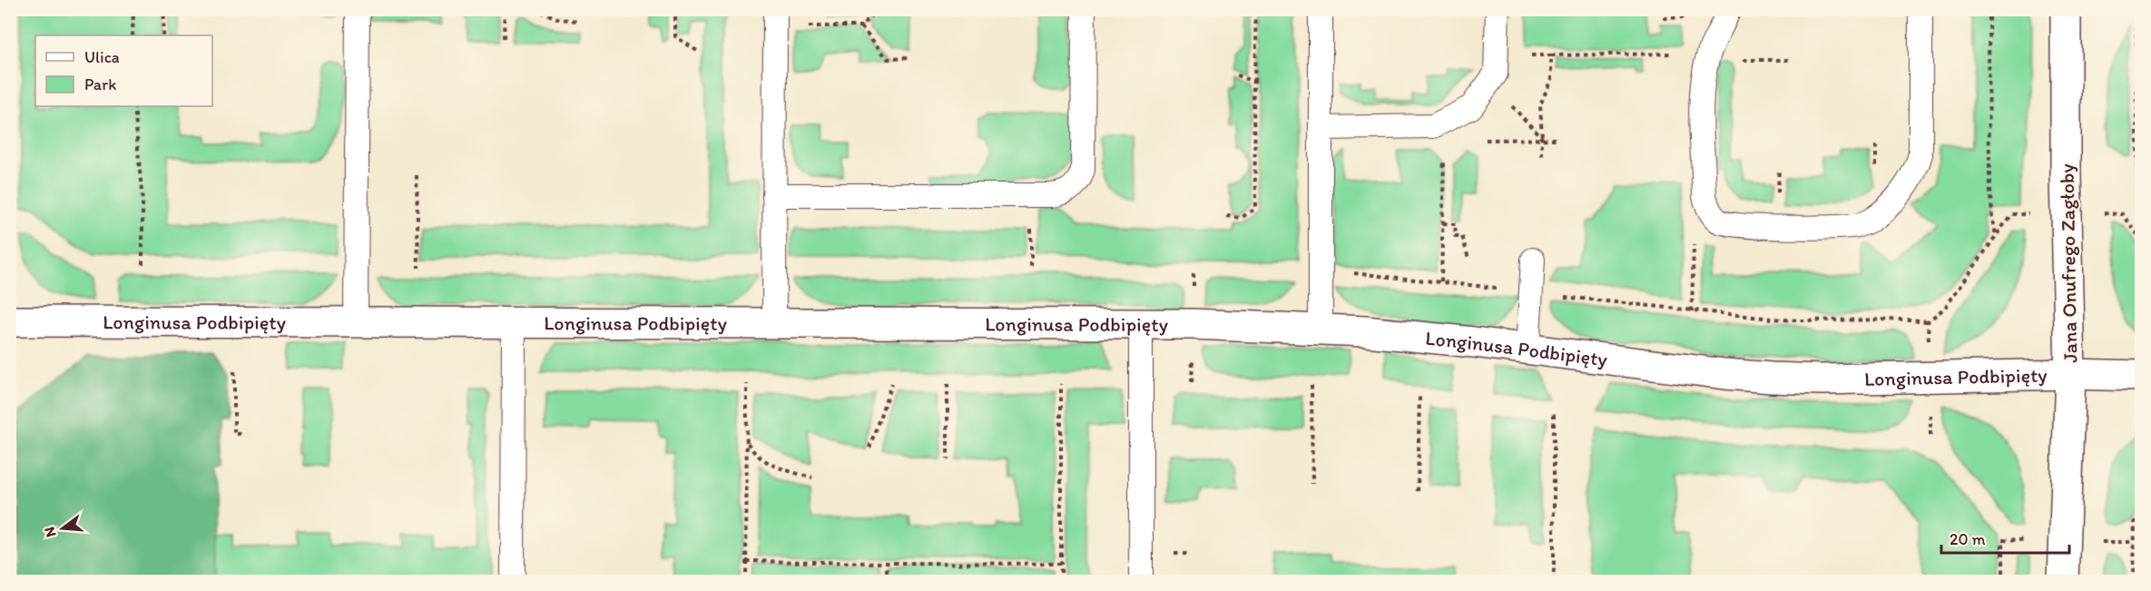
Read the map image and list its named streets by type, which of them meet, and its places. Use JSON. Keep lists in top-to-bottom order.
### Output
{
  "streets": {
    "street": ["Jana Onufrego Zagłoby", "Longinusa Podbipięty"]
  },
  "crossings": [
    ["Jana Onufrego Zagłoby", "Longinusa Podbipięty"]
  ],
  "legend": ["Ulica", "Park"],
  "scale_bar": "20 m",
  "north": "left"
}
